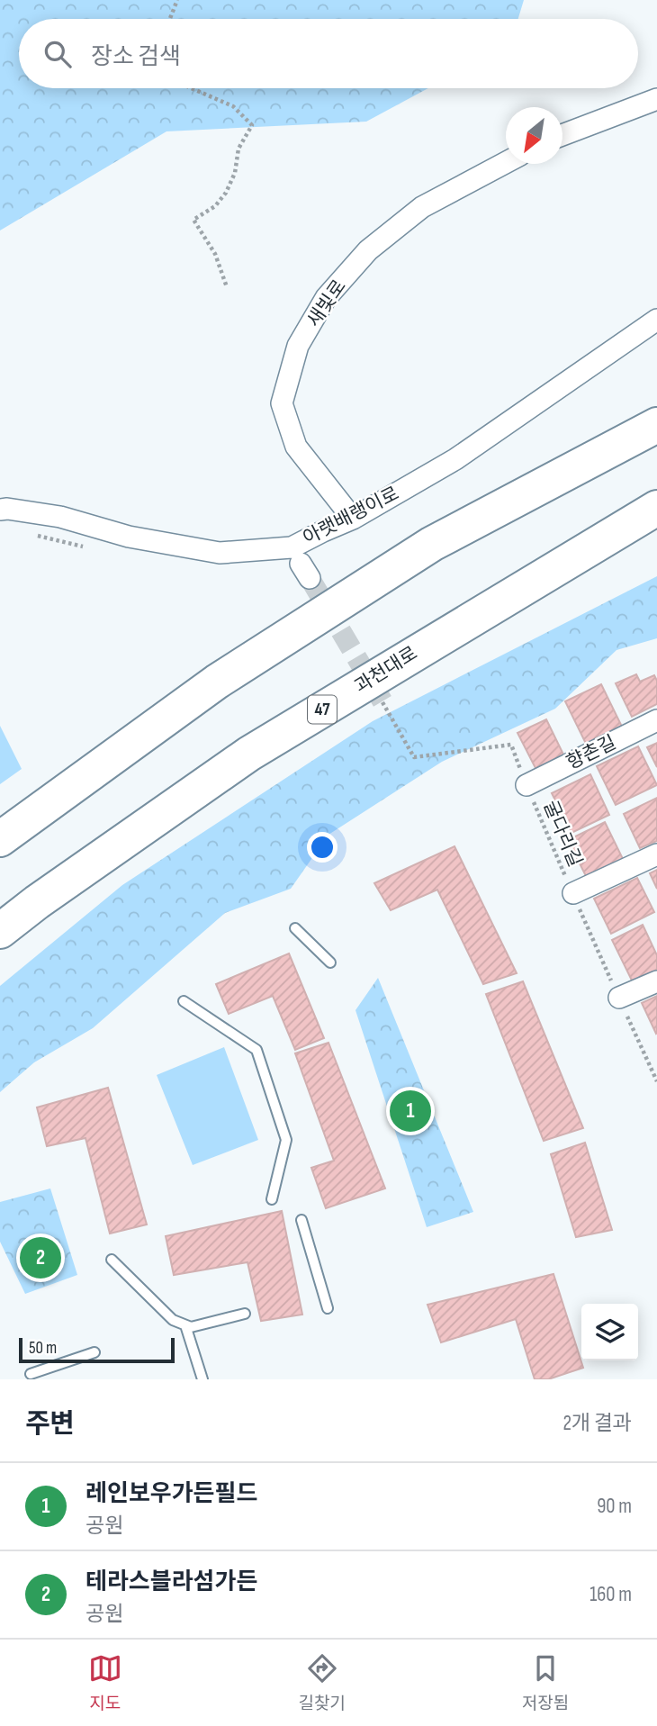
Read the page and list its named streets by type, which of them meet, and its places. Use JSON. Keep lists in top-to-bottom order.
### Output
{
  "streets": {
    "highway": ["과천대로", "47"],
    "street": ["새빛로", "아랫배랭이로", "향촌길"],
    "path": ["굴다리길"]
  },
  "crossings": [
    ["새빛로", "아랫배랭이로"],
    ["향촌길", "굴다리길"]
  ],
  "scale_bar": "50 m",
  "north": "bottom left",
  "page": {
    "search": "장소 검색",
    "pins": ["1", "2"],
    "scale": "50 m",
    "heading": ["주변", "2개 결과"],
    "list": [
      {
        "mark": "1",
        "name": "레인보우가든필드",
        "note": "공원",
        "value": "90 m"
      },
      {
        "mark": "2",
        "name": "테라스블라섬가든",
        "note": "공원",
        "value": "160 m"
      }
    ],
    "nav": ["지도", "길찾기", "저장됨"]
  }
}
